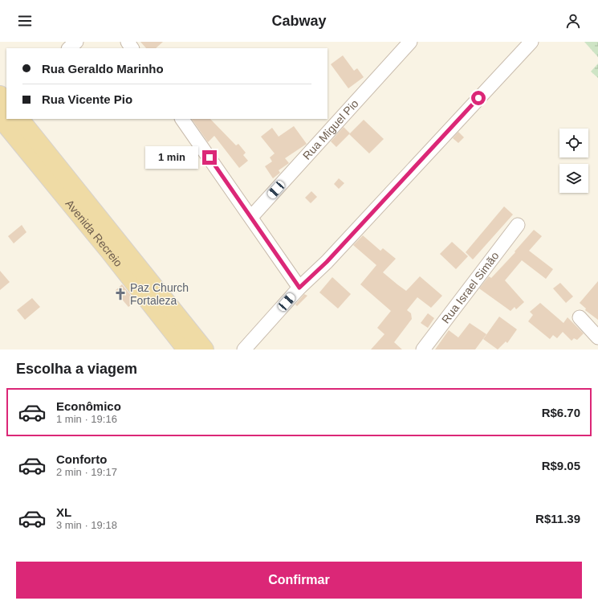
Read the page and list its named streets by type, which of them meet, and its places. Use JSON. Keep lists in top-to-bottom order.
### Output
{
  "streets": {
    "main road": ["Avenida Recreio"],
    "street": ["Rua Miguel Pio", "Rua Israel Simão"]
  },
  "places": {
    "church": ["Paz Church Fortaleza"]
  },
  "page": {
    "header": "Cabway",
    "banner": ["Rua Geraldo Marinho", "Rua Vicente Pio"],
    "bubble": "1 min",
    "heading": "Escolha a viagem",
    "list": [
      {
        "name": "Econômico",
        "note": "1 min · 19:16",
        "value": "R$6.70"
      },
      {
        "name": "Conforto",
        "note": "2 min · 19:17",
        "value": "R$9.05"
      },
      {
        "name": "XL",
        "note": "3 min · 19:18",
        "value": "R$11.39"
      }
    ],
    "buttons": "Confirmar"
  }
}
